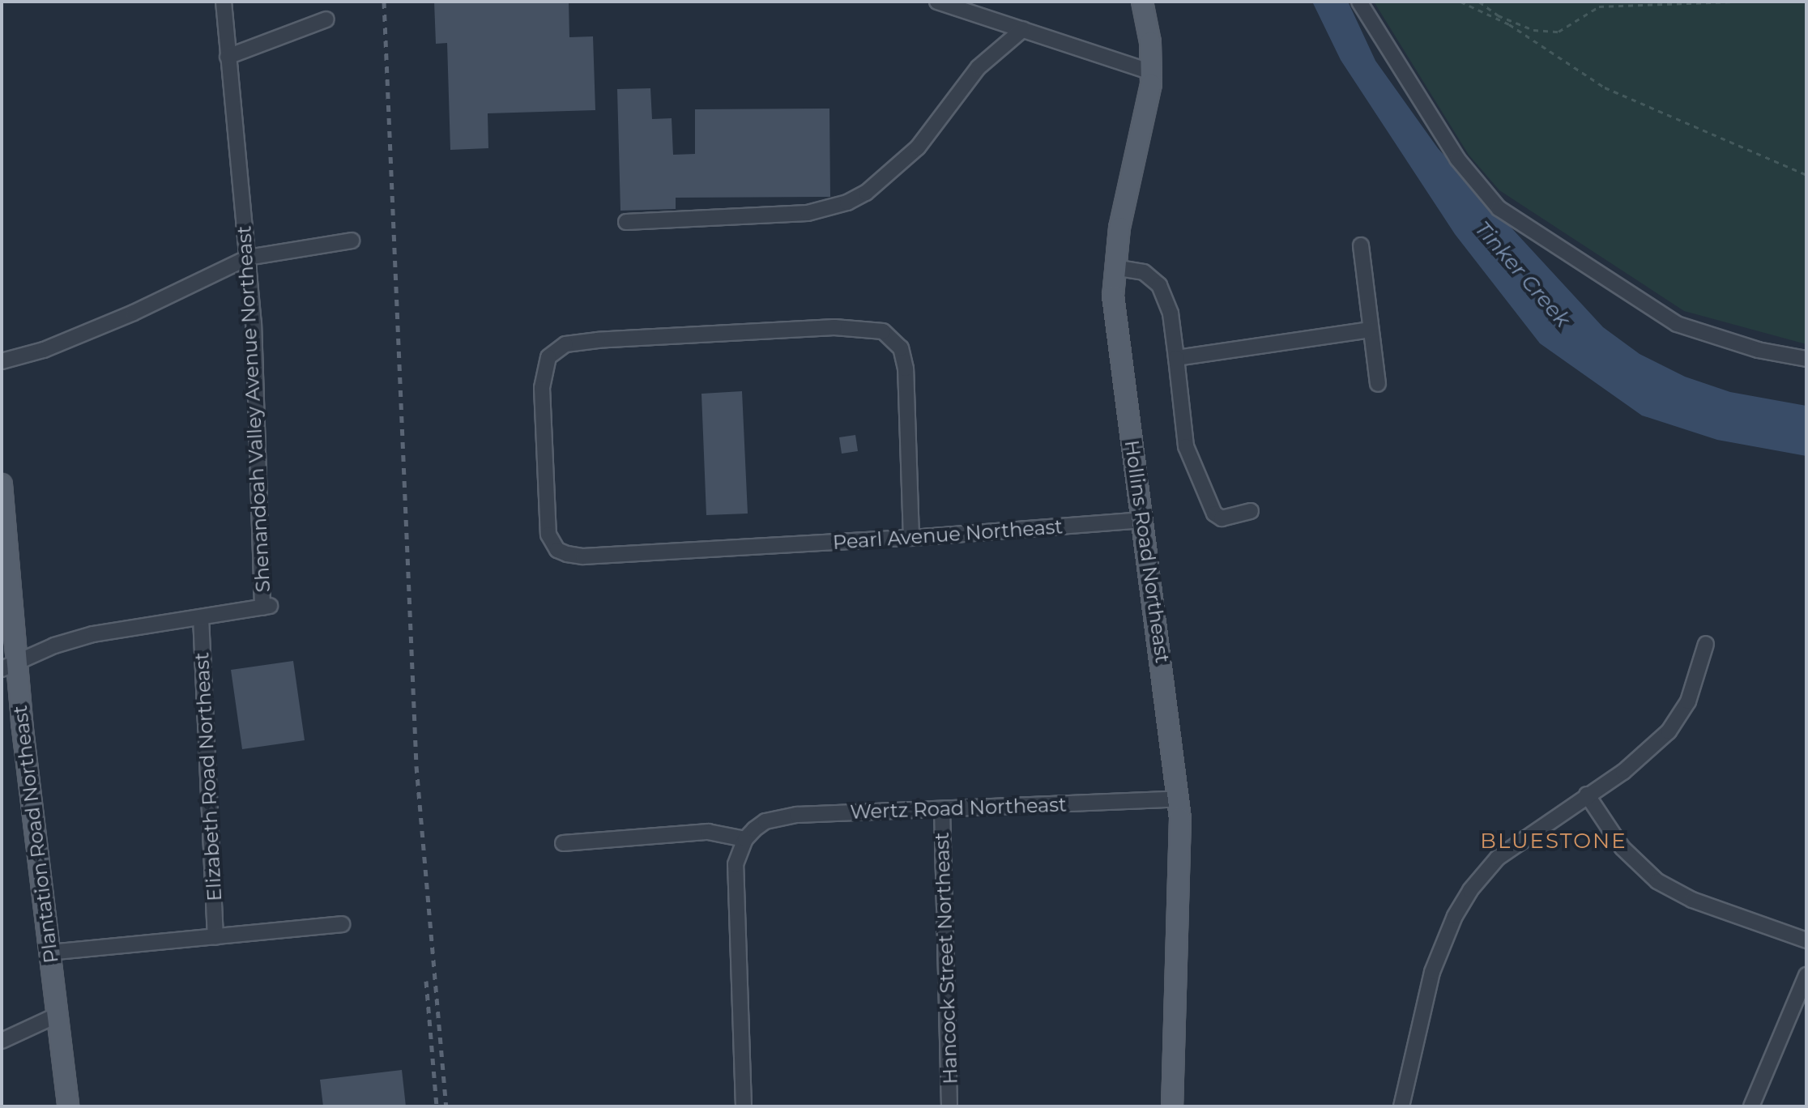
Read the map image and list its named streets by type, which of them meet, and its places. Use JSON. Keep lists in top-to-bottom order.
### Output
{
  "streets": {
    "main road": ["Hollins Road Northeast", "Plantation Road Northeast"],
    "street": [
      "Shenandoah Valley Avenue Northeast",
      "Pearl Avenue Northeast",
      "Elizabeth Road Northeast",
      "Wertz Road Northeast",
      "Hancock Street Northeast"
    ]
  },
  "crossings": [
    ["Shenandoah Valley Avenue Northeast", "Elizabeth Road Northeast"],
    ["Pearl Avenue Northeast", "Hollins Road Northeast"],
    ["Hollins Road Northeast", "Wertz Road Northeast"],
    ["Wertz Road Northeast", "Hancock Street Northeast"]
  ],
  "districts": ["BLUESTONE"],
  "water": ["Tinker Creek"]
}
